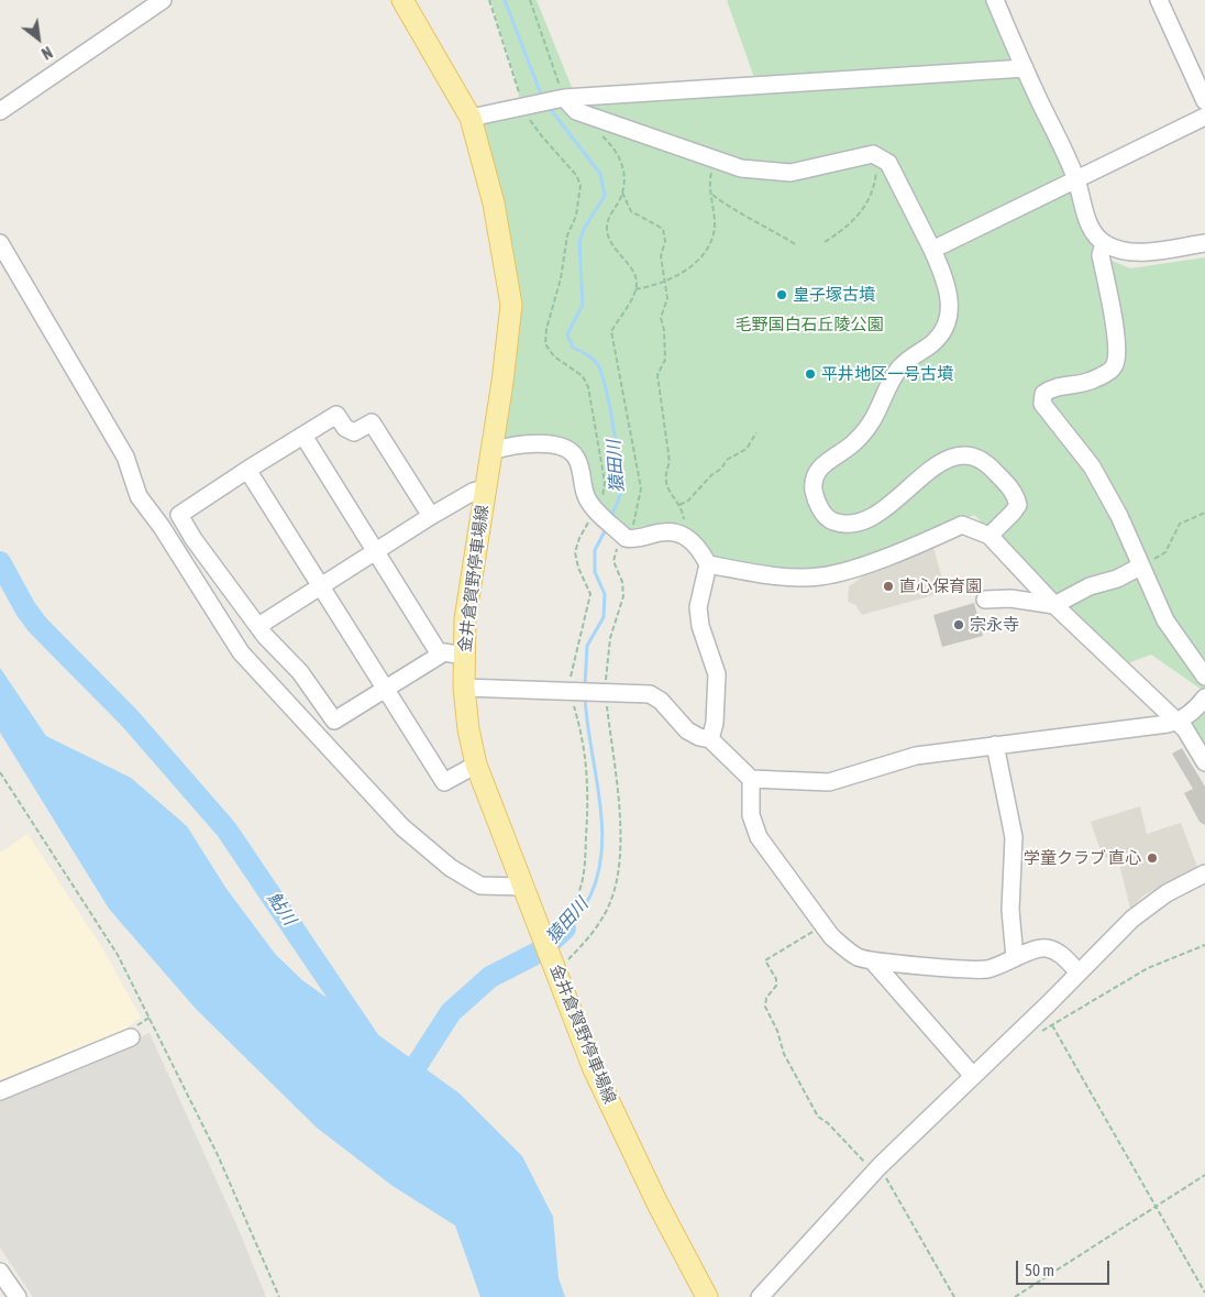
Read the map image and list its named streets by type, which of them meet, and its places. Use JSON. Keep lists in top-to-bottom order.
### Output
{
  "streets": {
    "main road": ["金井倉賀野停車場線"]
  },
  "water": ["猿田川", "鮎川"],
  "parks": ["毛野国白石丘陵公園"],
  "places": [
    "皇子塚古墳",
    "平井地区一号古墳",
    "直心保育園",
    "宗永寺",
    "学童クラブ 直心"
  ],
  "scale_bar": "50 m",
  "north": "bottom right"
}
